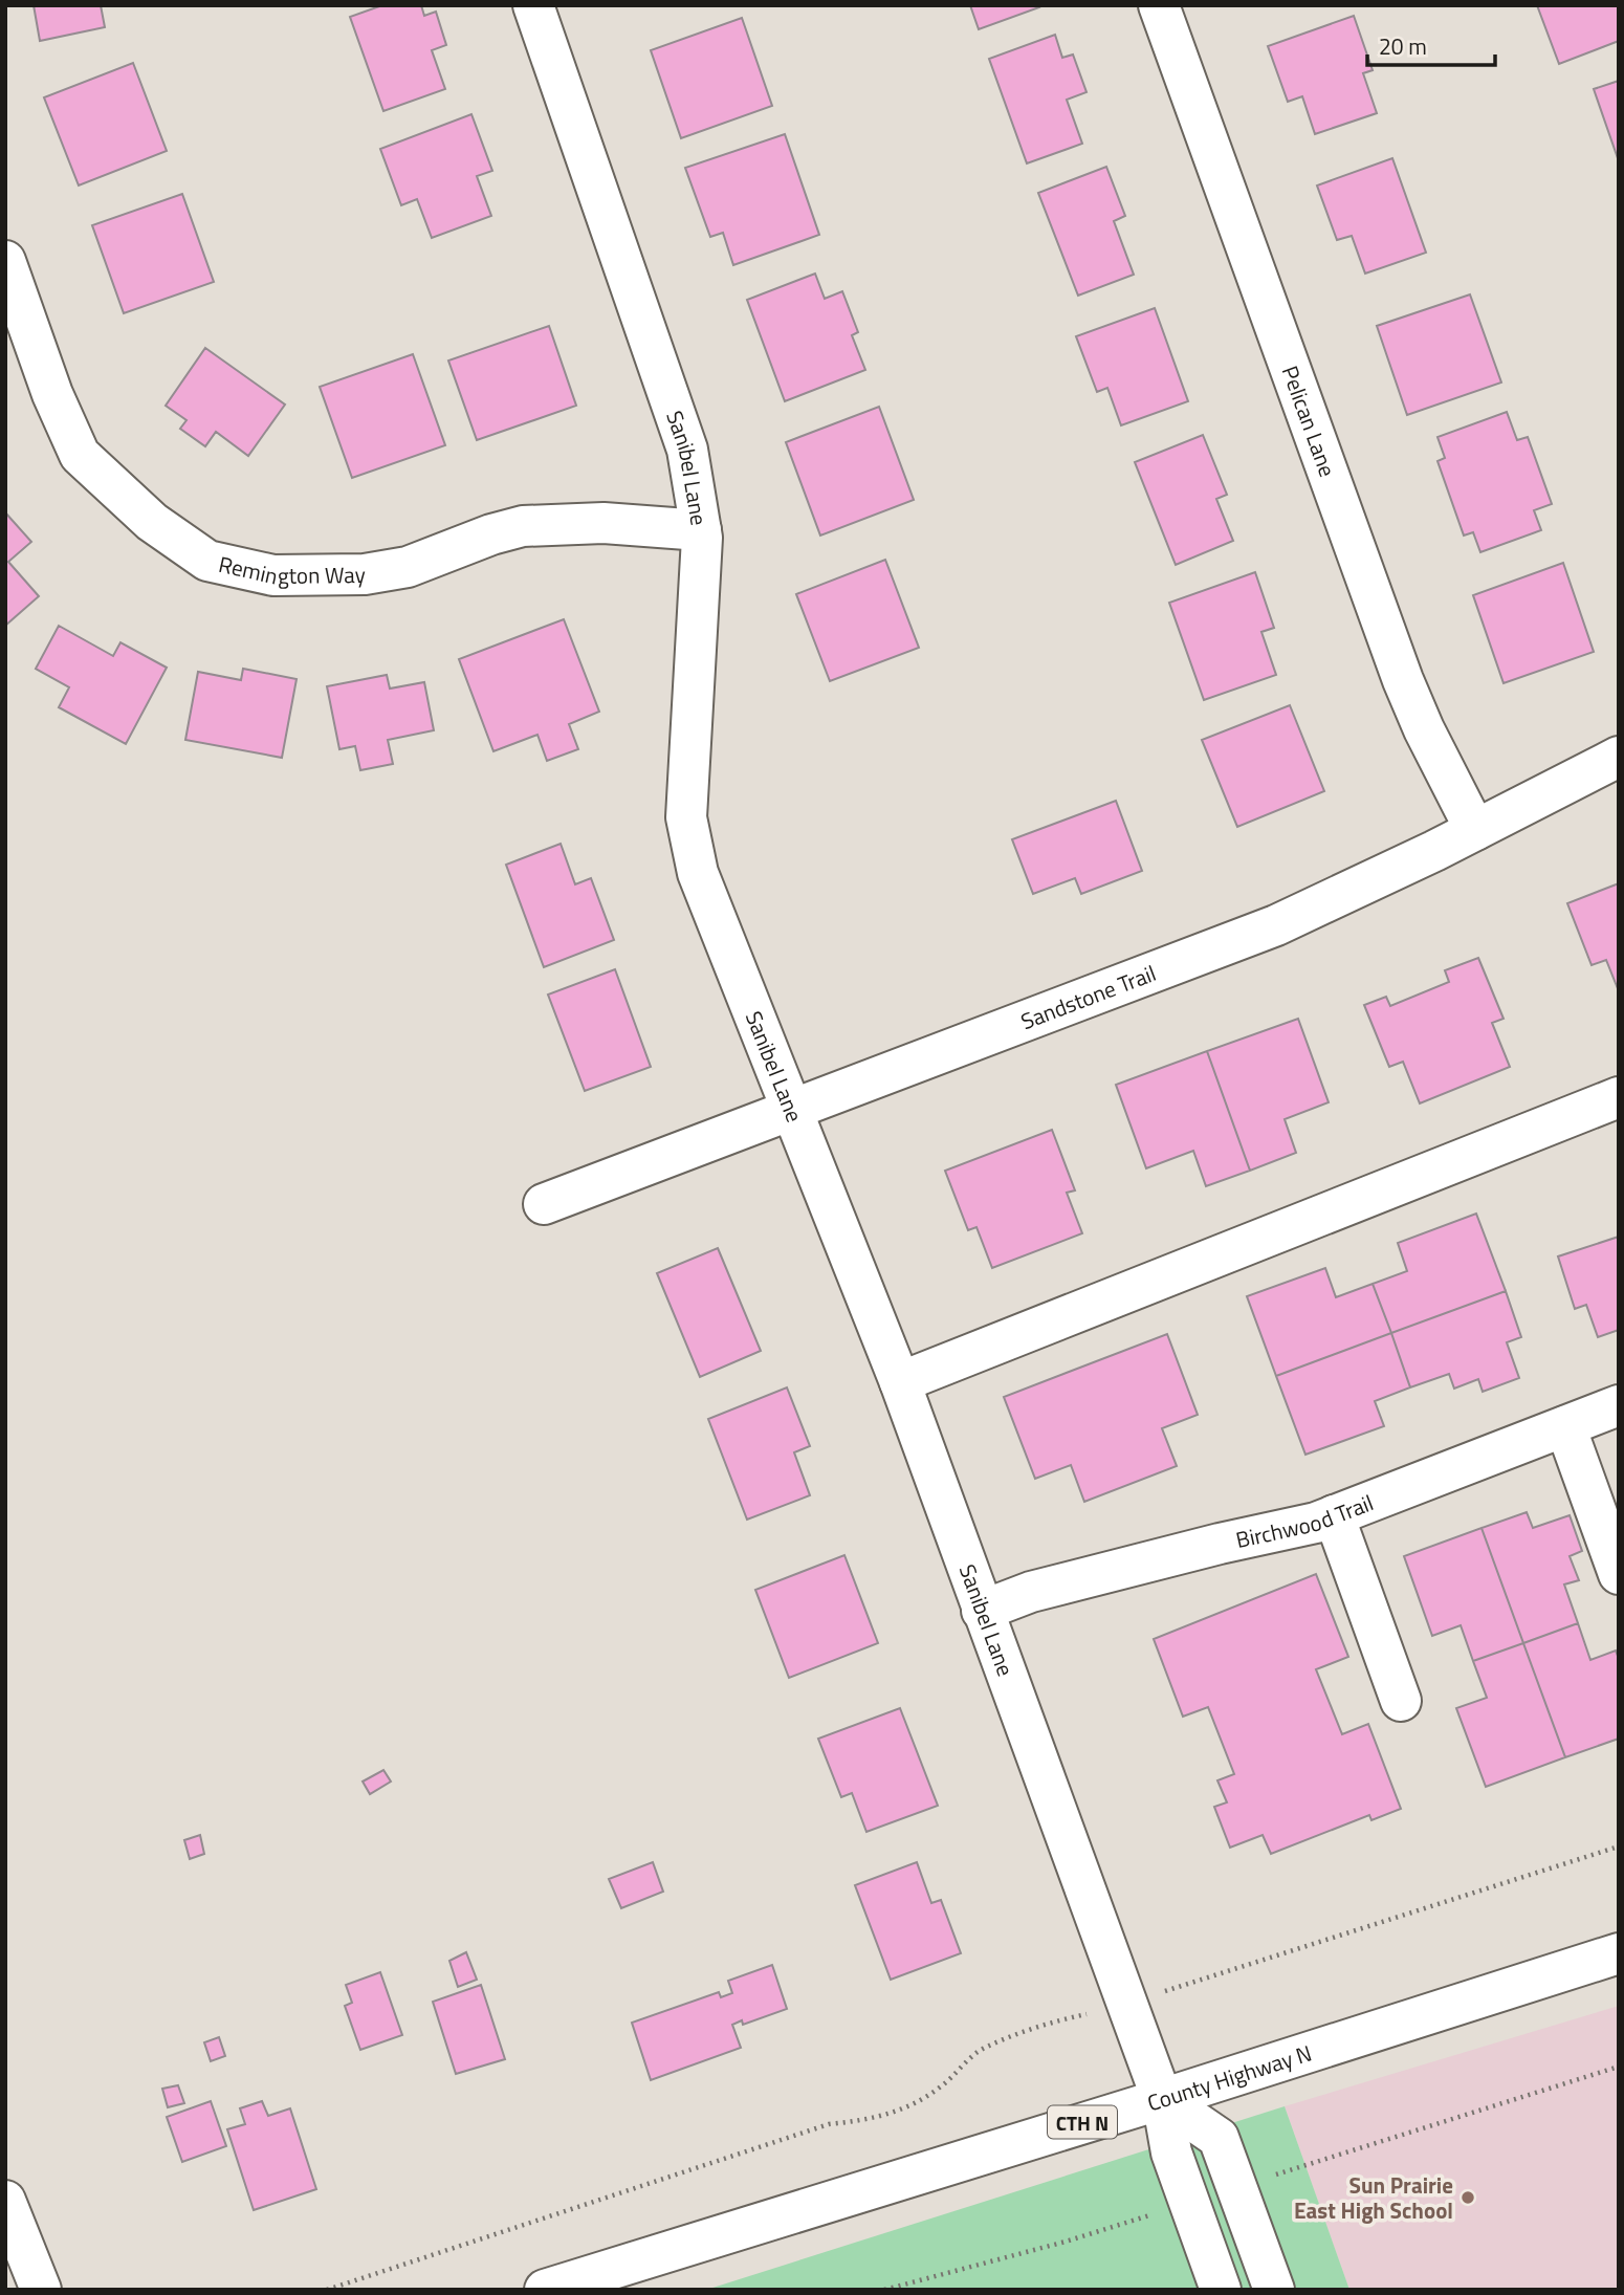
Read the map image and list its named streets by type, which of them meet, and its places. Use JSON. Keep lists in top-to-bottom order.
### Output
{
  "streets": {
    "street": [
      "Pelican Lane",
      "Sanibel Lane",
      "Remington Way",
      "Sandstone Trail",
      "Birchwood Trail",
      "County Highway N",
      "CTH N"
    ]
  },
  "crossings": [
    ["Pelican Lane", "Sandstone Trail"],
    ["Sanibel Lane", "Remington Way"],
    ["Sanibel Lane", "Sandstone Trail"],
    ["Sanibel Lane", "Birchwood Trail"],
    ["Sanibel Lane", "County Highway N"]
  ],
  "places": ["Sun Prairie East High School"],
  "scale_bar": "20 m"
}
